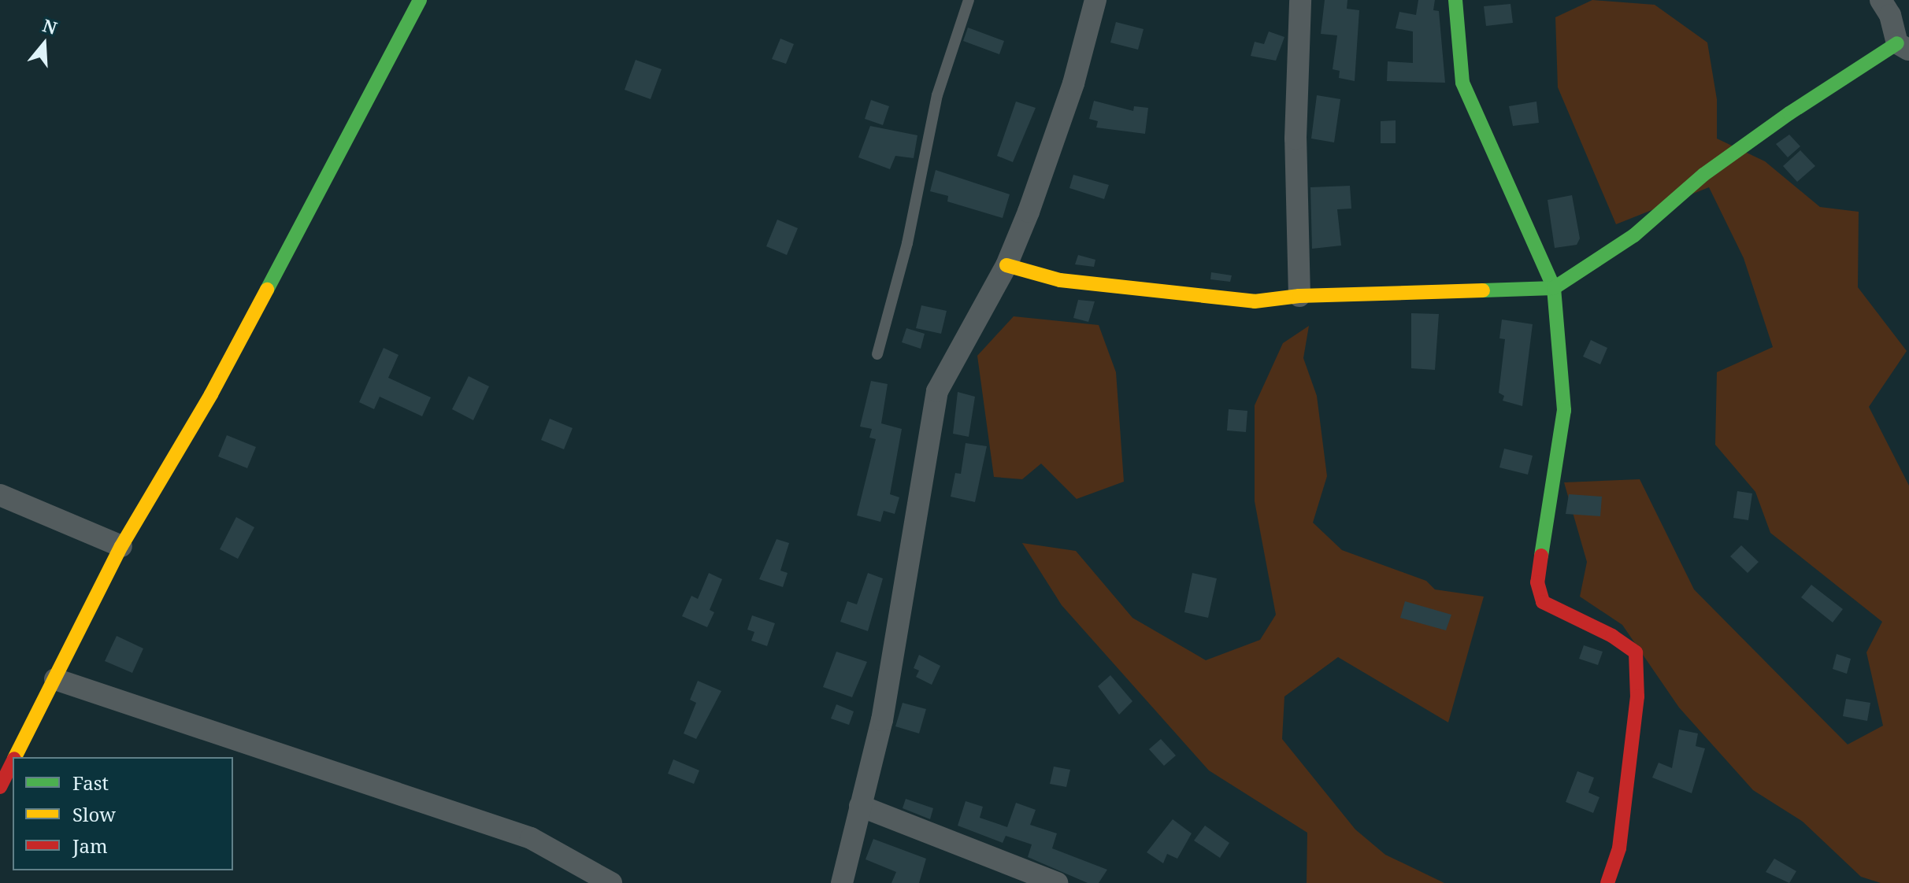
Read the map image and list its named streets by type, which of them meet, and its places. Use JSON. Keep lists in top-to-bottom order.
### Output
{
  "legend": ["Fast", "Slow", "Jam"],
  "north": "top"
}
